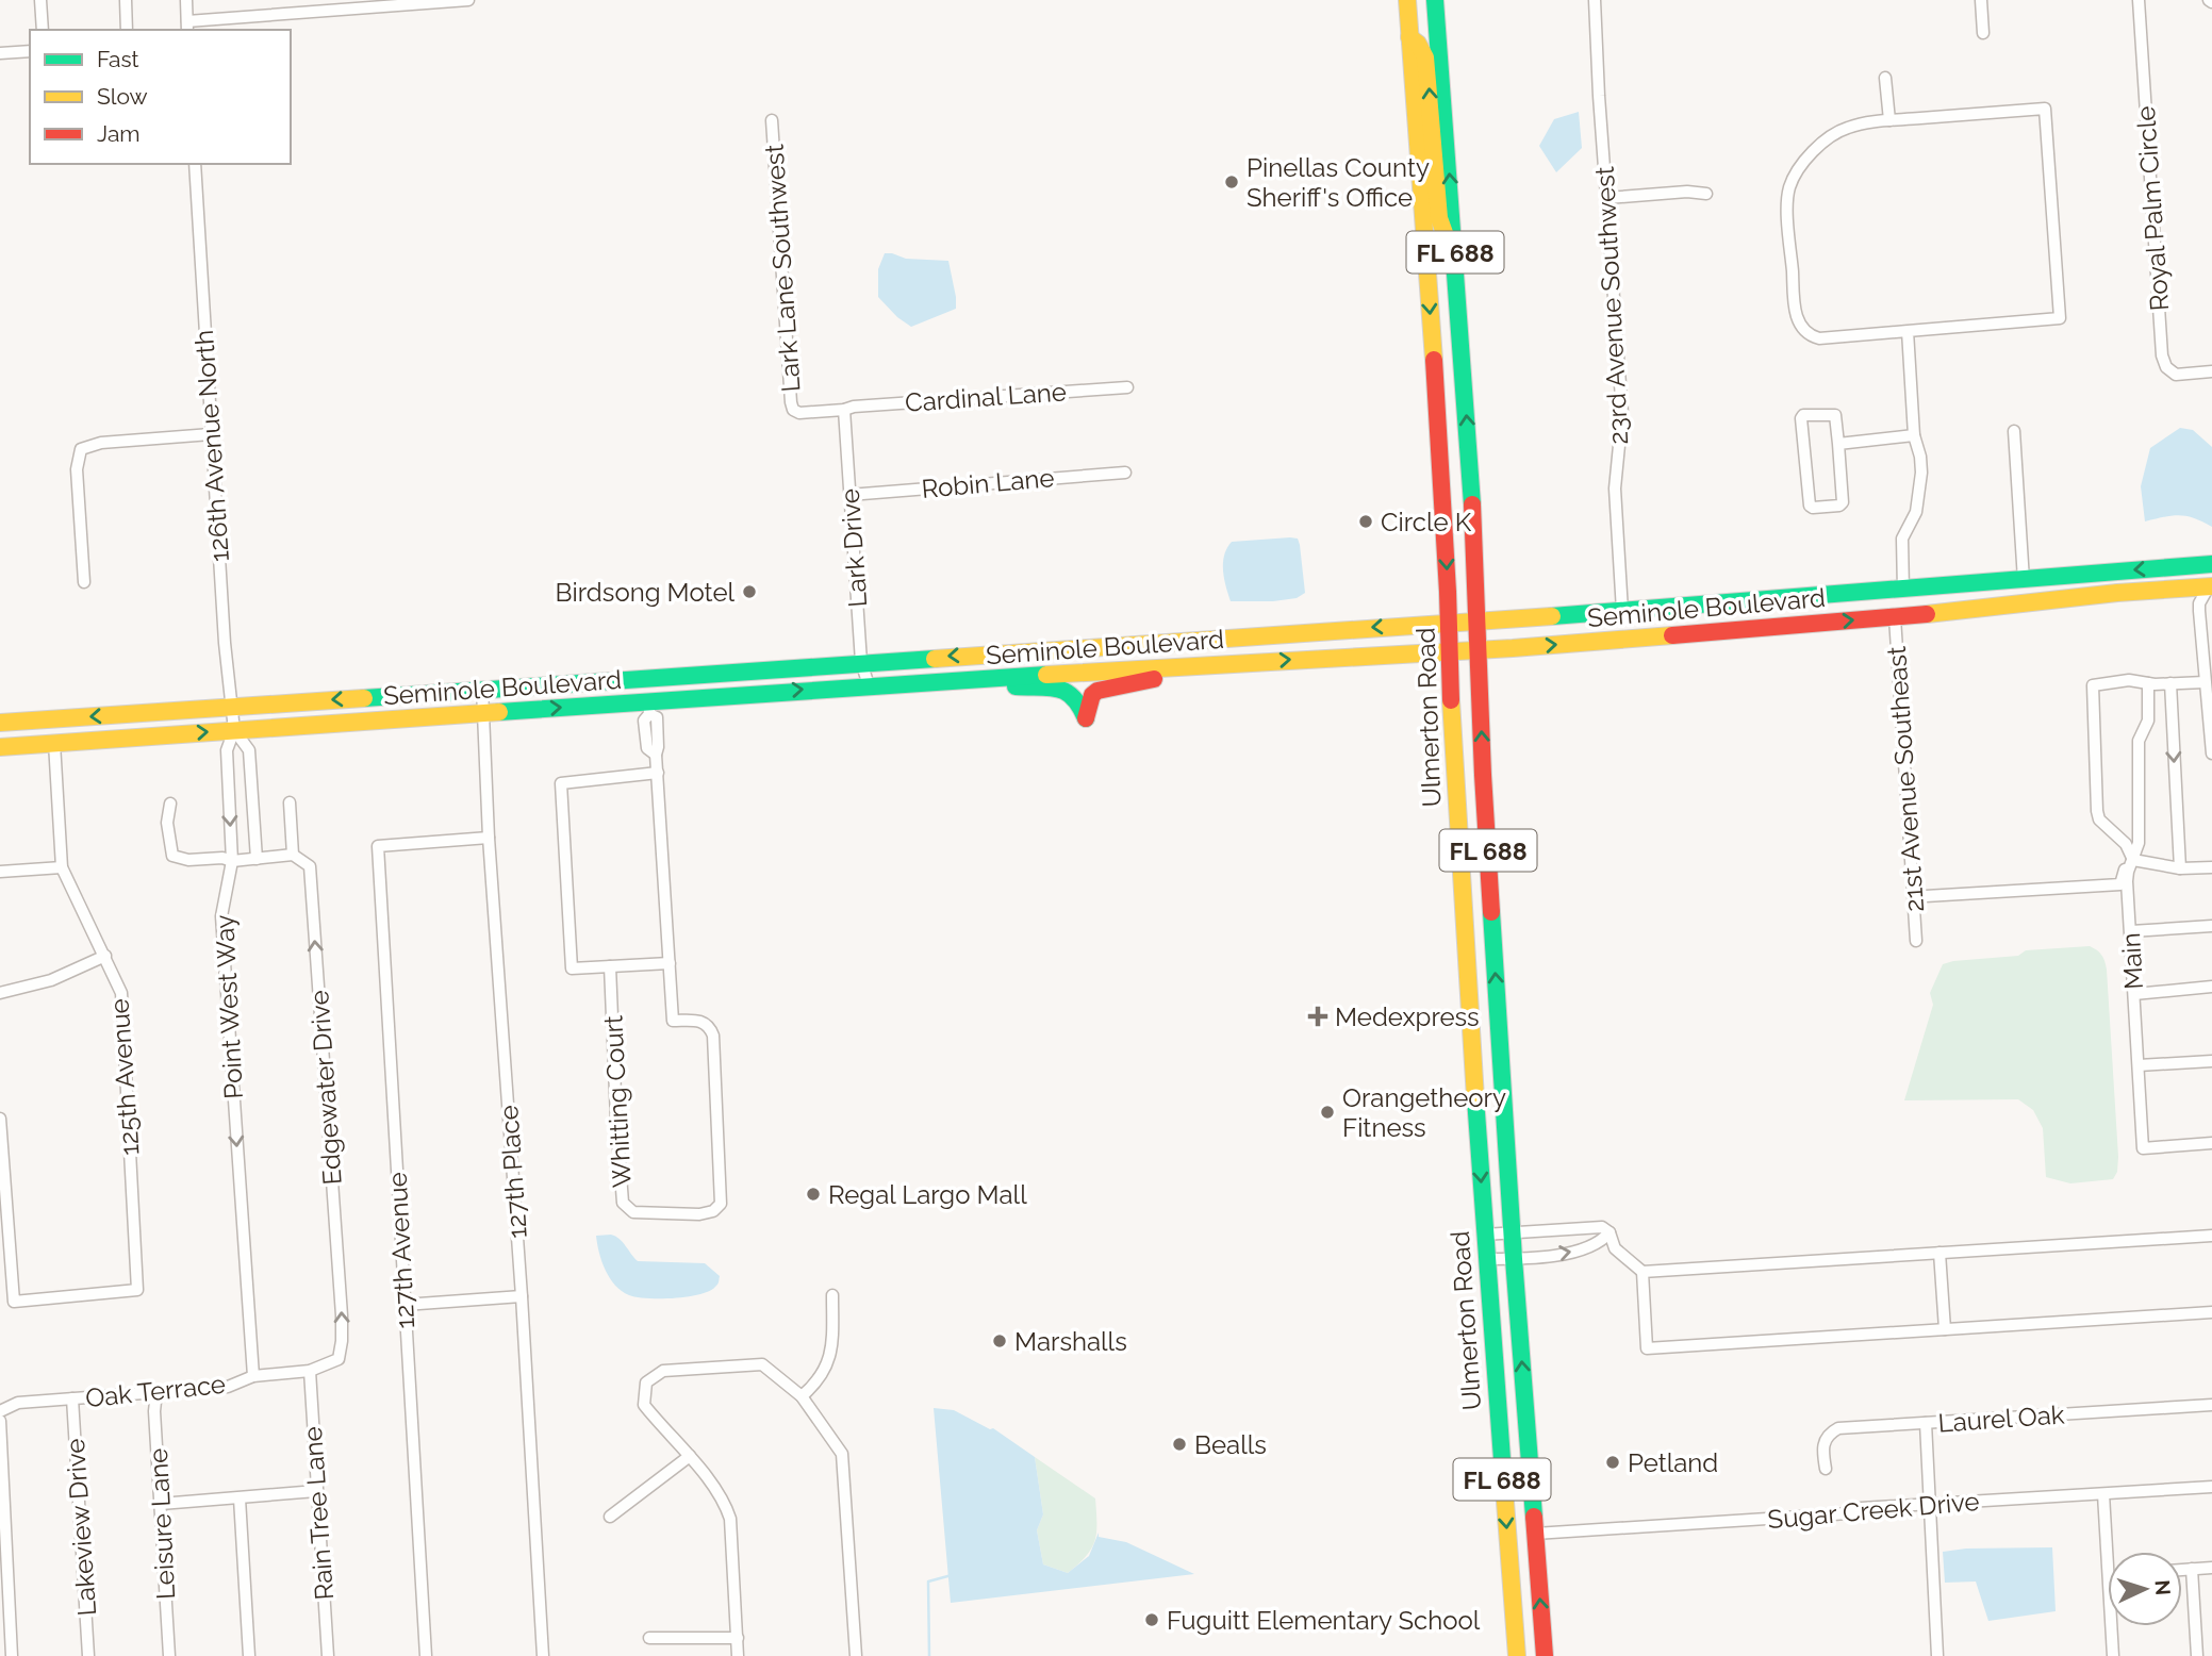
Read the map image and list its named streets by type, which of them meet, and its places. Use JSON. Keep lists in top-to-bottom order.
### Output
{
  "streets": {
    "main road": ["FL 688", "Seminole Boulevard", "Ulmerton Road"],
    "street": [
      "Royal Palm Circle",
      "Lark Lane Southwest",
      "23rd Avenue Southwest",
      "Cardinal Lane",
      "126th Avenue North",
      "Robin Lane",
      "Lark Drive",
      "21st Avenue Southeast",
      "Main",
      "Point West Way",
      "125th Avenue",
      "Edgewater Drive",
      "Whitting Court",
      "127th Place",
      "127th Avenue",
      "Oak Terrace",
      "Laurel Oak",
      "Sugar Creek Drive",
      "Rain Tree Lane",
      "Leisure Lane",
      "Lakeview Drive"
    ]
  },
  "crossings": [
    ["Lark Lane Southwest", "Cardinal Lane"],
    ["Lark Lane Southwest", "Lark Drive"],
    ["23rd Avenue Southwest", "Seminole Boulevard"],
    ["Cardinal Lane", "Lark Drive"],
    ["126th Avenue North", "Seminole Boulevard"],
    ["126th Avenue North", "Point West Way"],
    ["Robin Lane", "Lark Drive"],
    ["Lark Drive", "Seminole Boulevard"],
    ["Seminole Boulevard", "Ulmerton Road"],
    ["Seminole Boulevard", "21st Avenue Southeast"],
    ["Seminole Boulevard", "Point West Way"],
    ["Seminole Boulevard", "125th Avenue"],
    ["Seminole Boulevard", "Whitting Court"],
    ["Seminole Boulevard", "127th Place"],
    ["Ulmerton Road", "Sugar Creek Drive"],
    ["Point West Way", "Oak Terrace"],
    ["Edgewater Drive", "Oak Terrace"],
    ["Edgewater Drive", "Rain Tree Lane"],
    ["127th Place", "127th Avenue"],
    ["Oak Terrace", "Rain Tree Lane"],
    ["Oak Terrace", "Leisure Lane"],
    ["Oak Terrace", "Lakeview Drive"]
  ],
  "one_way": ["Point West Way", "Edgewater Drive"],
  "places": {
    "other": [
      "Pinellas County Sheriff's Office",
      "Circle K",
      "Birdsong Motel",
      "Orangetheory Fitness",
      "Regal Largo Mall",
      "Marshalls",
      "Bealls",
      "Petland",
      "Fuguitt Elementary School"
    ],
    "health": ["Medexpress"]
  },
  "legend": ["Fast", "Slow", "Jam"],
  "north": "right"
}
